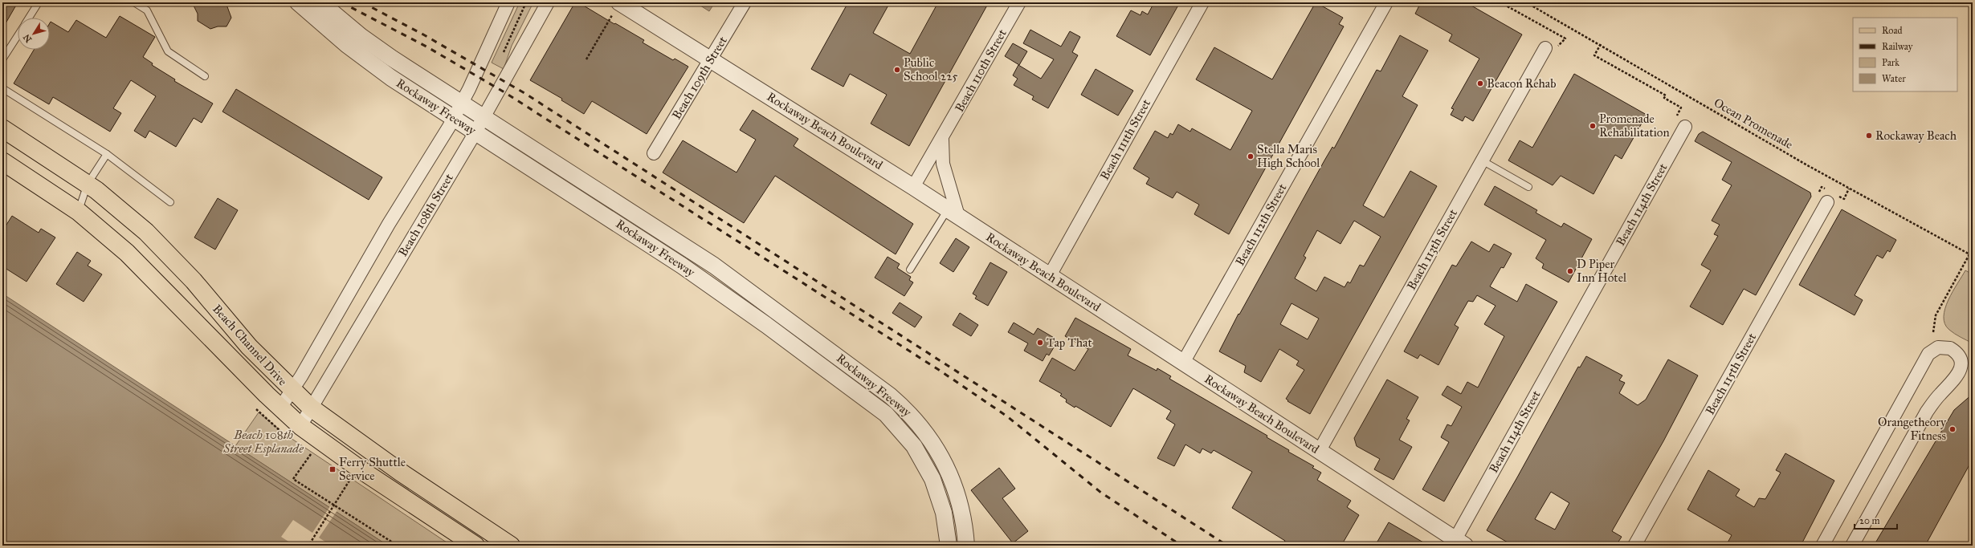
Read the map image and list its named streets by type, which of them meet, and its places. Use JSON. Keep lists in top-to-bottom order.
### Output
{
  "streets": {
    "main road": ["Beach Channel Drive"],
    "street": [
      "Beach 110th Street",
      "Beach 109th Street",
      "Rockaway Freeway",
      "Rockaway Beach Boulevard",
      "Beach 111th Street",
      "Beach 114th Street",
      "Beach 108th Street",
      "Beach 112th Street",
      "Beach 113th Street",
      "Beach 115th Street"
    ],
    "path": ["Ocean Promenade"]
  },
  "crossings": [
    ["Beach 110th Street", "Rockaway Beach Boulevard"],
    ["Beach 109th Street", "Rockaway Beach Boulevard"],
    ["Rockaway Freeway", "Beach 108th Street"],
    ["Rockaway Beach Boulevard", "Beach 111th Street"],
    ["Rockaway Beach Boulevard", "Beach 114th Street"],
    ["Rockaway Beach Boulevard", "Beach 112th Street"],
    ["Rockaway Beach Boulevard", "Beach 113th Street"],
    ["Beach 108th Street", "Beach Channel Drive"]
  ],
  "parks": ["Beach 108th Street Esplanade"],
  "places": {
    "other": [
      "Public School 225",
      "Beacon Rehab",
      "Promenade Rehabilitation",
      "Rockaway Beach",
      "Stella Maris High School",
      "D Piper Inn Hotel",
      "Tap That",
      "Orangetheory Fitness"
    ],
    "transit": ["Ferry Shuttle Service"]
  },
  "legend": [
    "Road",
    "Railway",
    "Park",
    "Water"
  ],
  "scale_bar": "20 m",
  "north": "bottom left"
}
